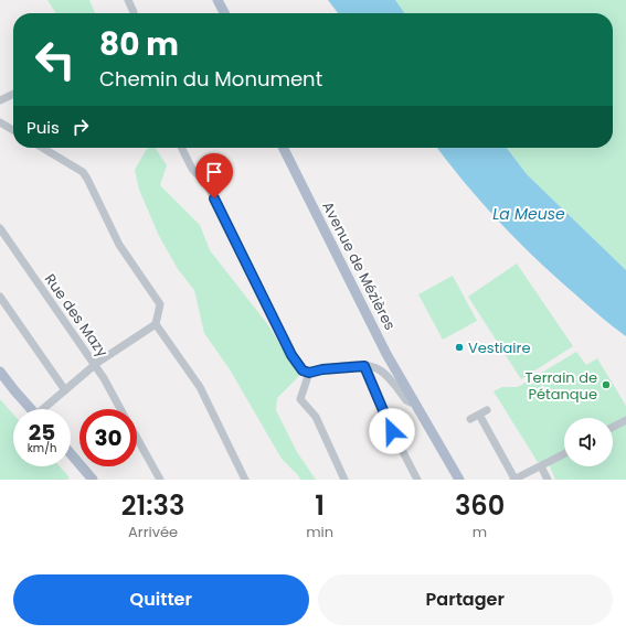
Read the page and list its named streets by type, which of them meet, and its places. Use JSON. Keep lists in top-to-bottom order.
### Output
{
  "streets": {
    "main road": ["Avenue de Mézières"],
    "street": ["Rue des Mazy"]
  },
  "water": ["La Meuse"],
  "places": ["Vestiaire", "Terrain de Pétanque"],
  "page": {
    "turn": ["80 m", "Chemin du Monument"],
    "then": "Puis",
    "speed": "25 km/h",
    "limit": "30",
    "eta": [
      "21:33",
      "Arrivée",
      "1",
      "min",
      "360",
      "m"
    ],
    "buttons": ["Quitter", "Partager"]
  }
}
